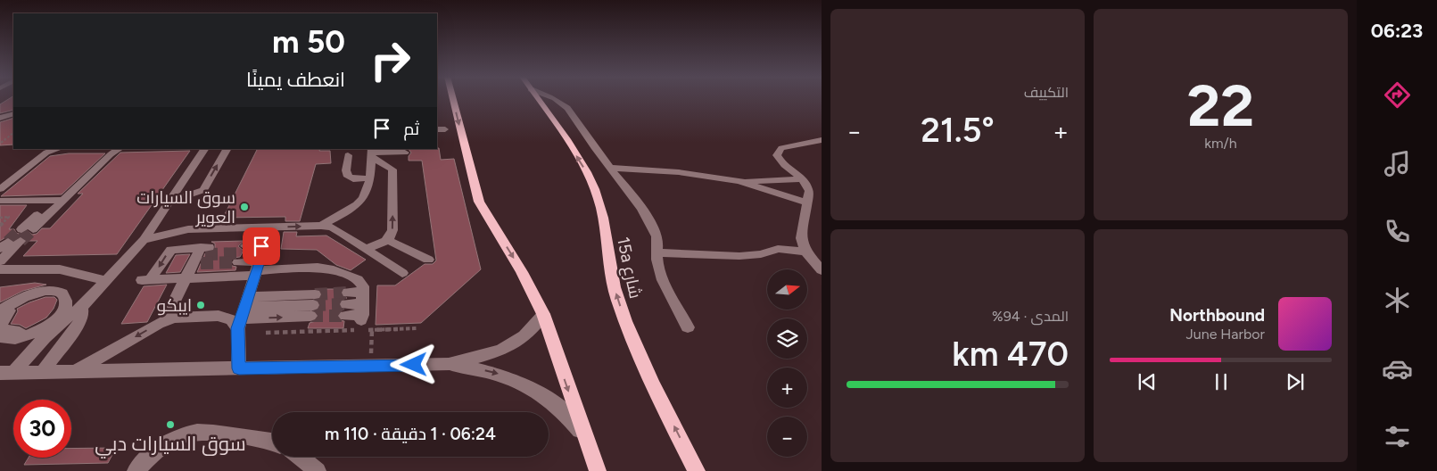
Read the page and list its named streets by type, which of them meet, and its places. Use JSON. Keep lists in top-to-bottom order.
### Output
{
  "streets": {
    "main road": ["15a شارع"]
  },
  "places": ["سوق السيارات العوير", "ايبكو", "سوق السيارات دبي"],
  "north": "right",
  "page": {
    "tabs": "06:23",
    "tile": [
      ["22", "km/h"],
      "التكييف",
      ["المدى · 94%", "470 km"]
    ],
    "turn": ["50 m", "انعطف يمينًا"],
    "then": "ثم",
    "heat": ["−", "21.5°", "+"],
    "map_buttons": ["+", "−"],
    "song": ["Northbound", "June Harbor"],
    "limit": "30",
    "trip": "06:24 · 1 دقيقة · 110 m"
  }
}
